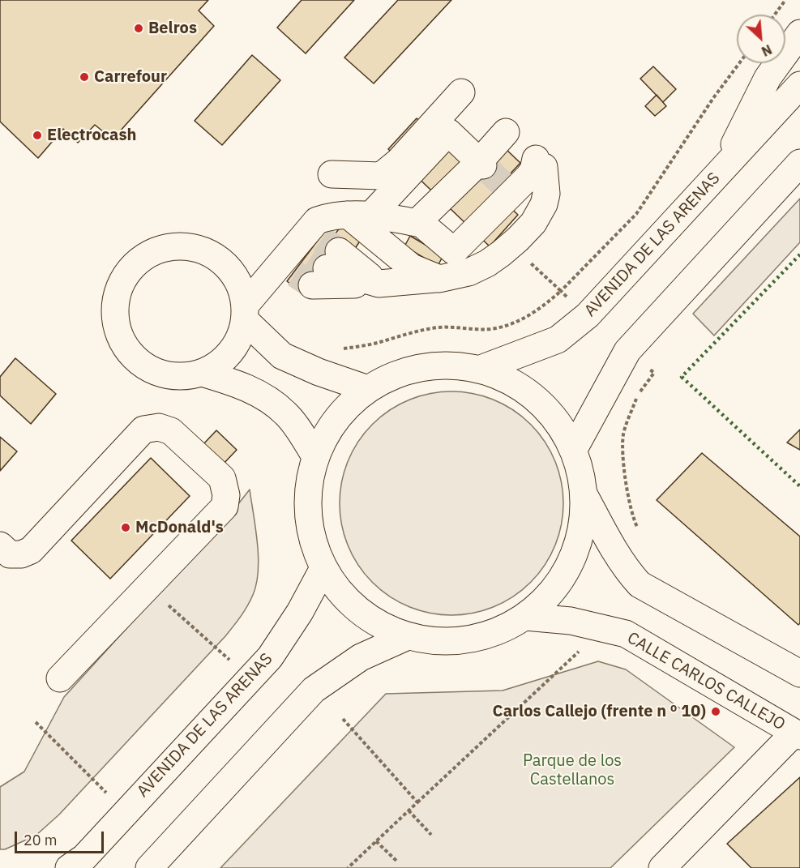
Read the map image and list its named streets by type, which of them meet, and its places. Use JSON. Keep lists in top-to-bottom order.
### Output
{
  "streets": {
    "main road": ["AVENIDA DE LAS ARENAS", "CALLE CARLOS CALLEJO"]
  },
  "parks": ["Parque de los Castellanos"],
  "places": [
    "Belros",
    "Carrefour",
    "Electrocash",
    "McDonald's",
    "Carlos Callejo (frente n º 10)"
  ],
  "scale_bar": "20 m",
  "north": "bottom right"
}
